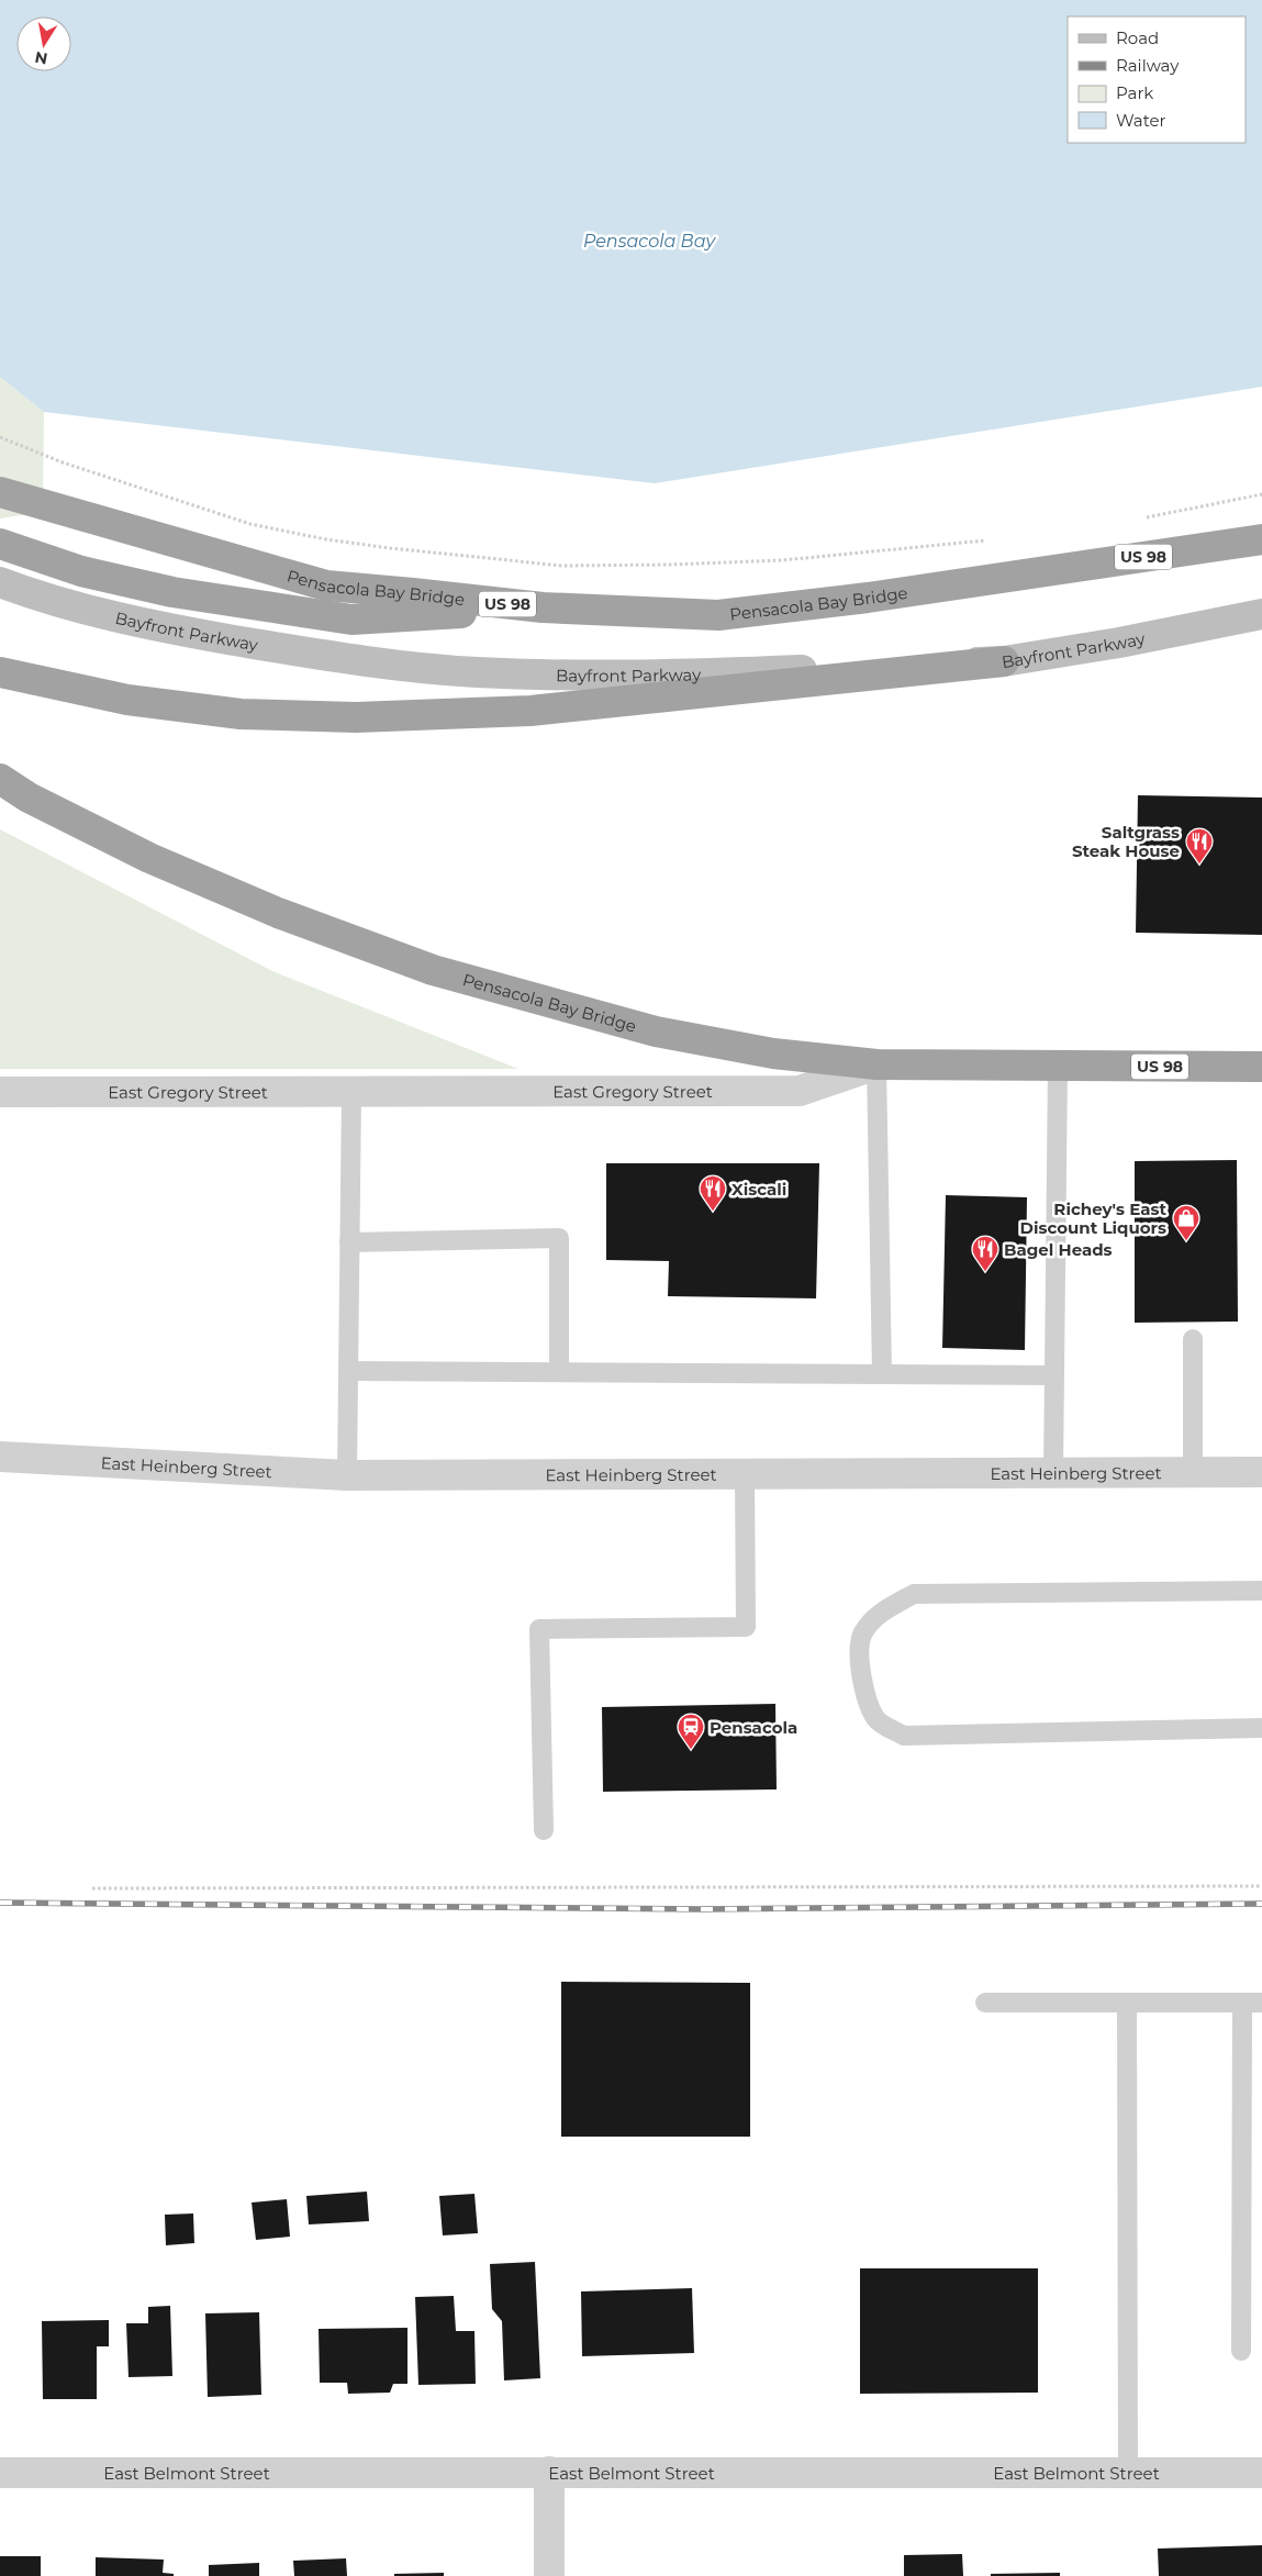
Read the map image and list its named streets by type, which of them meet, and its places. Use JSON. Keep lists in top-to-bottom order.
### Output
{
  "streets": {
    "highway": ["US 98", "Pensacola Bay Bridge", "East Gregory Street"],
    "main road": ["Bayfront Parkway"],
    "street": ["East Heinberg Street", "East Belmont Street"]
  },
  "crossings": [
    ["Pensacola Bay Bridge", "East Gregory Street"]
  ],
  "water": ["Pensacola Bay"],
  "places": {
    "restaurant": ["Saltgrass Steak House", "Xiscali", "Bagel Heads"],
    "shop": ["Richey's East Discount Liquors"],
    "station": ["Pensacola"]
  },
  "legend": [
    "Road",
    "Railway",
    "Park",
    "Water"
  ],
  "north": "bottom"
}
